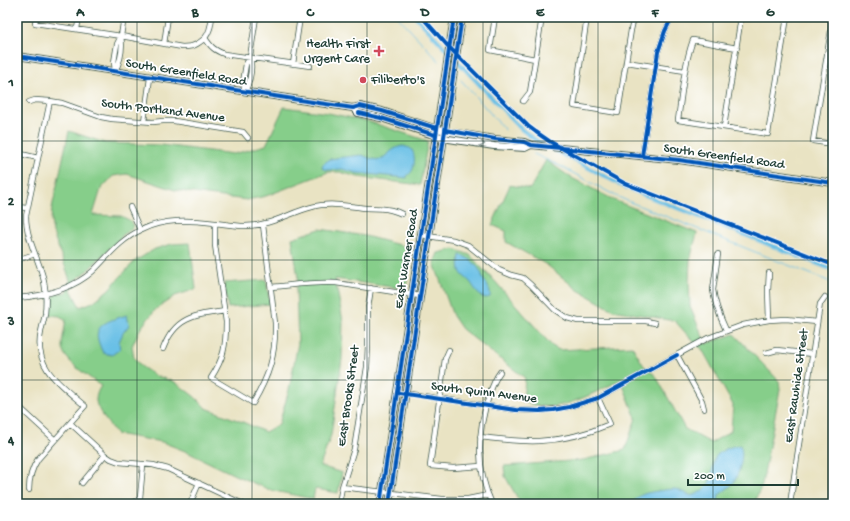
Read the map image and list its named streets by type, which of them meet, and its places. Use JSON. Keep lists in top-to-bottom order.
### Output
{
  "streets": {
    "main road": ["South Greenfield Road", "East Warner Road"],
    "street": [
      "South Portland Avenue",
      "East Rawhide Street",
      "South Quinn Avenue",
      "East Brooks Street"
    ]
  },
  "crossings": [
    ["South Greenfield Road", "East Warner Road"],
    ["East Warner Road", "South Quinn Avenue"],
    ["East Rawhide Street", "South Quinn Avenue"]
  ],
  "places": {
    "health": ["Health First Urgent Care"],
    "other": ["Filiberto's"]
  },
  "scale_bar": "200 m",
  "grid": {
    "columns": [
      "A",
      "B",
      "C",
      "D",
      "E",
      "F",
      "G"
    ],
    "rows": [
      "1",
      "2",
      "3",
      "4"
    ]
  }
}
